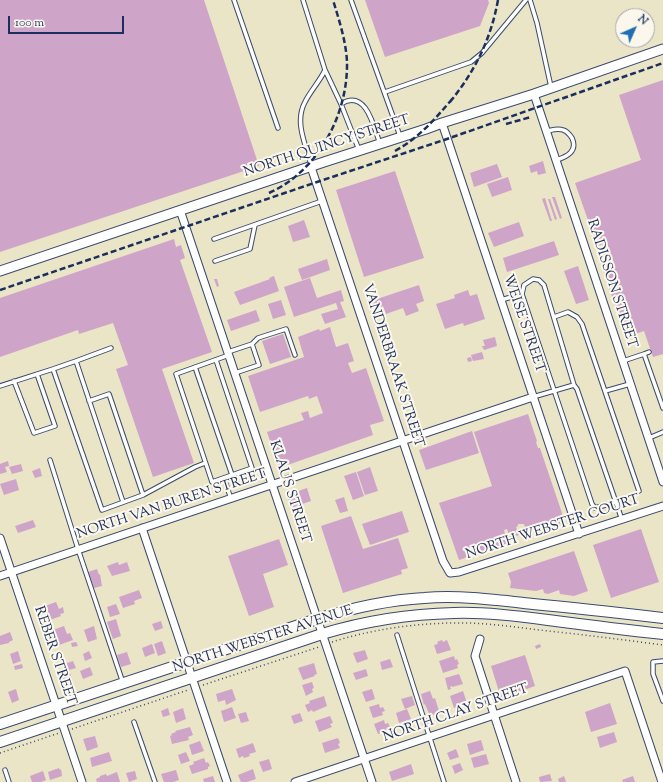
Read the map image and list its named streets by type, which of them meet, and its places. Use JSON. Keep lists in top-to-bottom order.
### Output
{
  "streets": {
    "main road": ["NORTH WEBSTER AVENUE"],
    "street": [
      "NORTH QUINCY STREET",
      "RADISSON STREET",
      "WEISE STREET",
      "VANDERBRAAK STREET",
      "KLAUS STREET",
      "NORTH VAN BUREN STREET",
      "NORTH WEBSTER COURT",
      "REBER STREET",
      "NORTH CLAY STREET"
    ]
  },
  "crossings": [
    ["NORTH QUINCY STREET", "RADISSON STREET"],
    ["NORTH QUINCY STREET", "WEISE STREET"],
    ["NORTH QUINCY STREET", "VANDERBRAAK STREET"],
    ["NORTH QUINCY STREET", "KLAUS STREET"],
    ["WEISE STREET", "NORTH VAN BUREN STREET"],
    ["WEISE STREET", "NORTH WEBSTER COURT"],
    ["VANDERBRAAK STREET", "NORTH VAN BUREN STREET"],
    ["VANDERBRAAK STREET", "NORTH WEBSTER COURT"],
    ["KLAUS STREET", "NORTH VAN BUREN STREET"],
    ["KLAUS STREET", "NORTH WEBSTER AVENUE"],
    ["KLAUS STREET", "NORTH CLAY STREET"],
    ["NORTH VAN BUREN STREET", "REBER STREET"],
    ["NORTH WEBSTER AVENUE", "REBER STREET"]
  ],
  "scale_bar": "100 m",
  "north": "top right"
}
